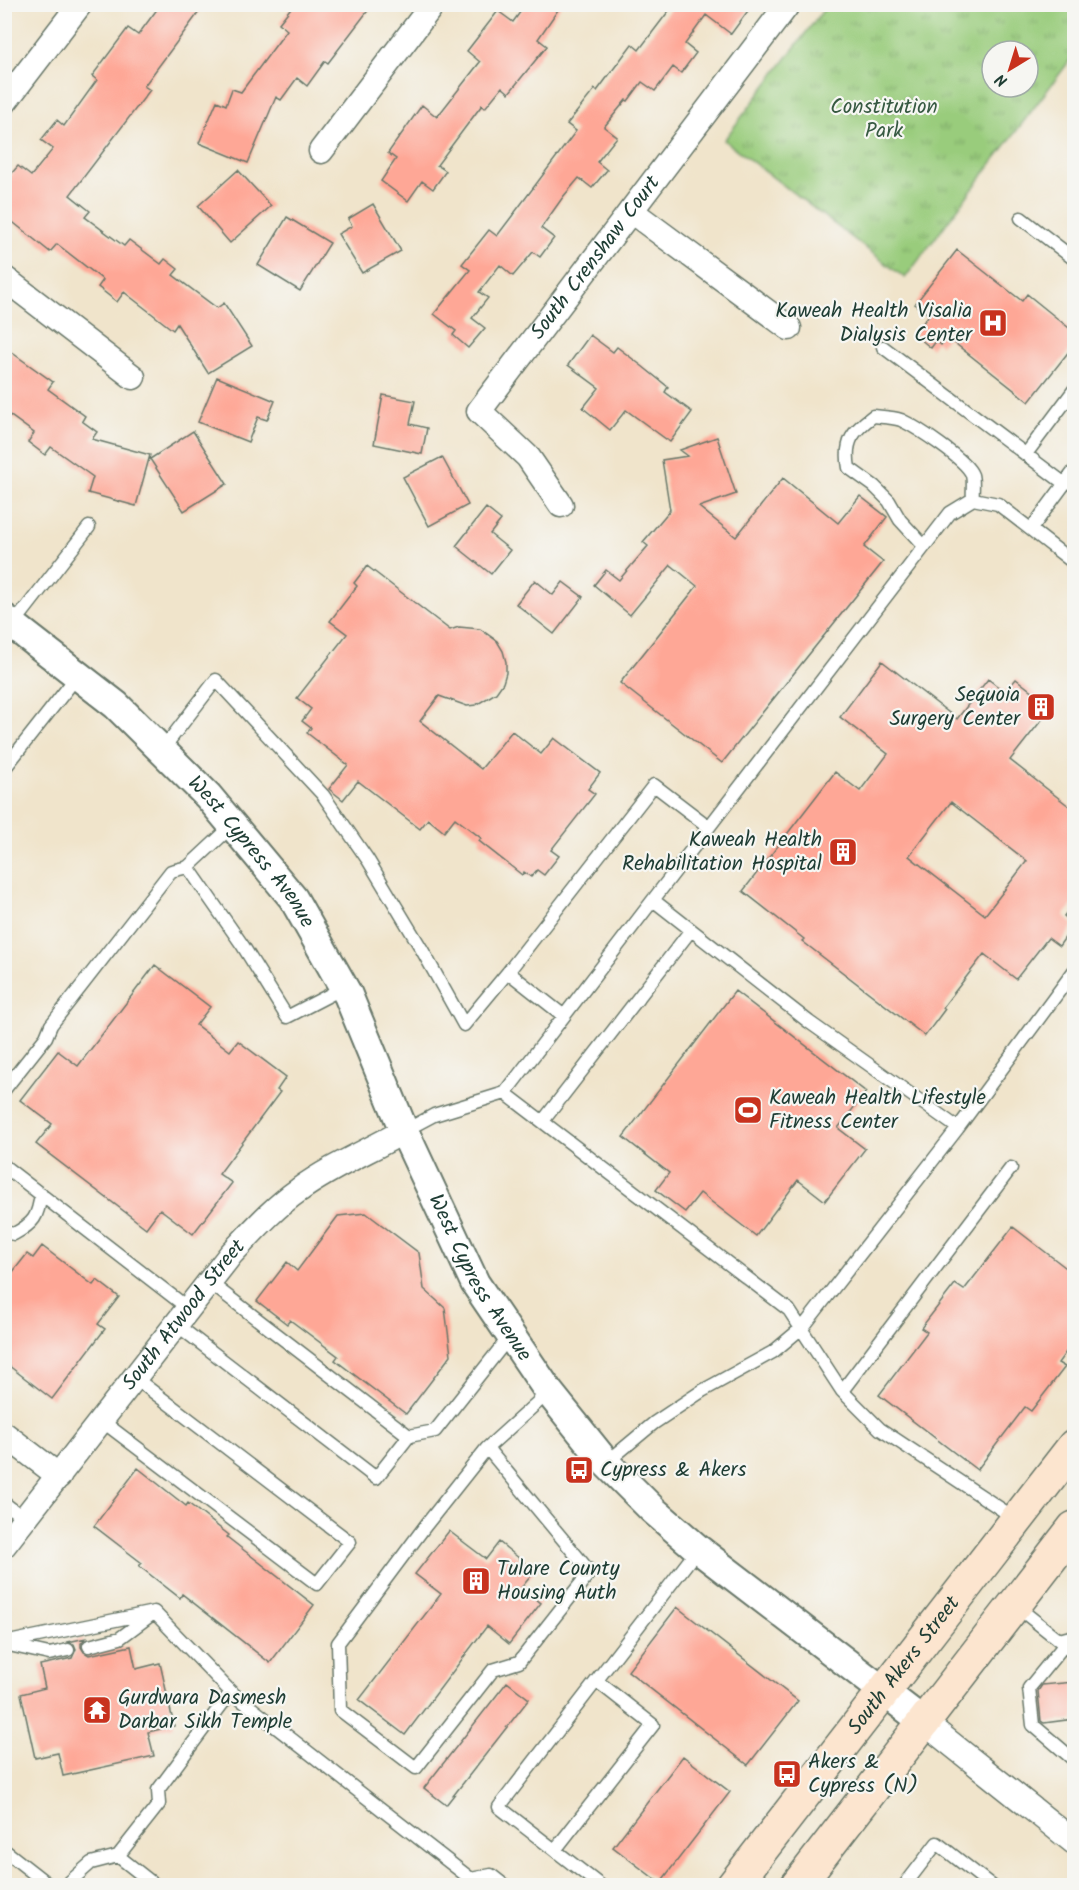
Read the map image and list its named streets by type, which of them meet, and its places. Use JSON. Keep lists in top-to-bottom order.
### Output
{
  "streets": {
    "main road": ["South Akers Street"],
    "street": ["South Crenshaw Court", "West Cypress Avenue", "South Atwood Street"]
  },
  "crossings": [
    ["West Cypress Avenue", "South Atwood Street"],
    ["West Cypress Avenue", "South Akers Street"]
  ],
  "parks": ["Constitution Park"],
  "places": {
    "hospital": ["Kaweah Health Visalia Dialysis Center"],
    "building": ["Sequoia Surgery Center", "Kaweah Health Rehabilitation Hospital", "Tulare County Housing Auth"],
    "sports": ["Kaweah Health Lifestyle Fitness Center"],
    "bus stop": ["Cypress & Akers", "Akers & Cypress (N)"],
    "temple": ["Gurdwara Dasmesh Darbar Sikh Temple"]
  },
  "north": "bottom left"
}
